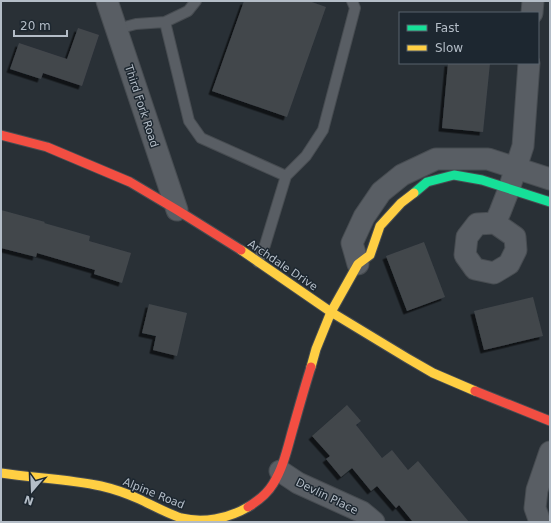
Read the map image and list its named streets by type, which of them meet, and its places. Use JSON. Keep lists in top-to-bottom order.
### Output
{
  "streets": {
    "street": [
      "Third Fork Road",
      "Archdale Drive",
      "Alpine Road",
      "Devlin Place"
    ]
  },
  "crossings": [
    ["Third Fork Road", "Archdale Drive"],
    ["Archdale Drive", "Alpine Road"],
    ["Alpine Road", "Devlin Place"]
  ],
  "legend": ["Fast", "Slow"],
  "scale_bar": "20 m",
  "north": "bottom"
}
